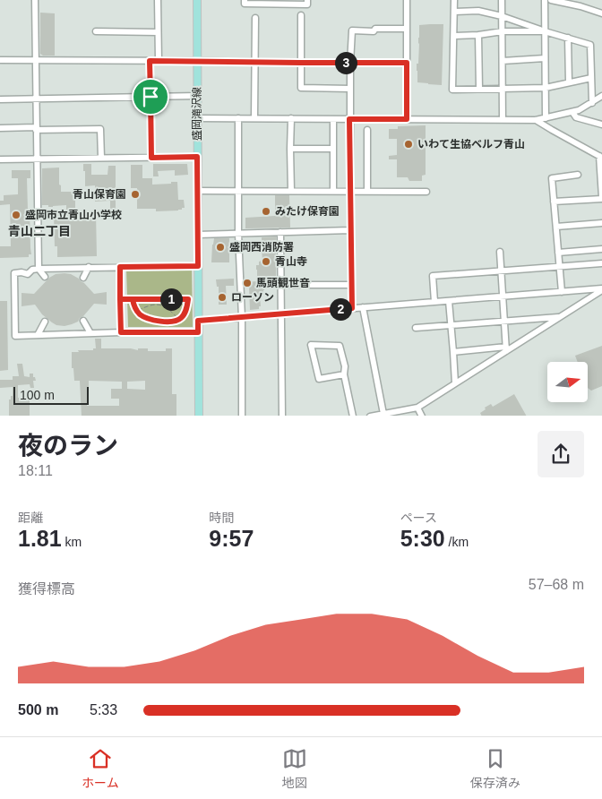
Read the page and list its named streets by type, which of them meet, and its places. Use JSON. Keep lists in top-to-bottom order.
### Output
{
  "streets": {
    "main road": ["盛岡滝沢線"]
  },
  "districts": ["青山二丁目"],
  "places": [
    "いわて生協ベルフ青山",
    "青山保育園",
    "みたけ保育園",
    "盛岡市立青山小学校",
    "盛岡西消防署",
    "青山寺",
    "馬頭観世音",
    "ローソン"
  ],
  "scale_bar": "100 m",
  "north": "right",
  "page": {
    "pins": ["3", "1", "2"],
    "scale": "100 m",
    "heading": ["夜のラン", "18:11"],
    "stats": [
      ["距離", "1.81 km"],
      ["時間", "9:57"],
      ["ペース", "5:30 /km"]
    ],
    "chart": ["獲得標高", "57–68 m"],
    "list": [
      {
        "name": "500 m",
        "note": "5:33"
      }
    ],
    "tabs": ["ホーム", "地図", "保存済み"]
  }
}
